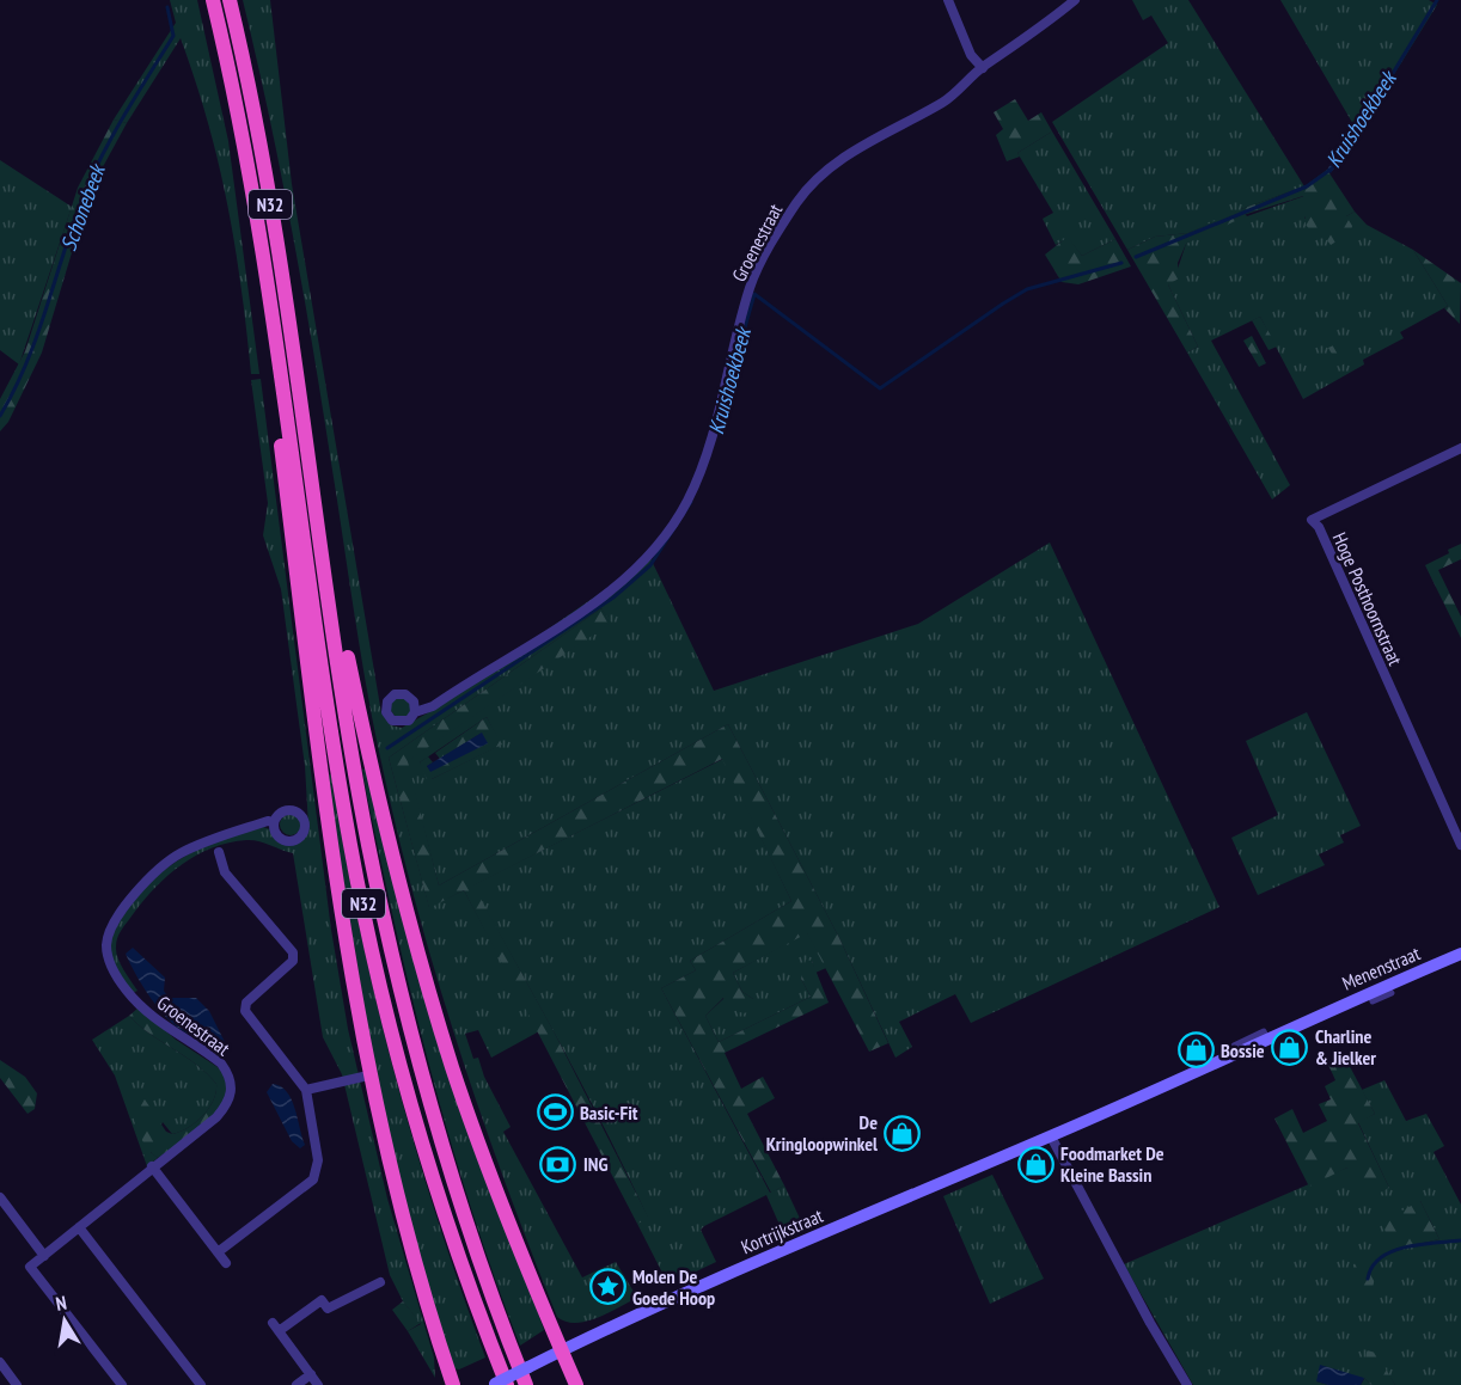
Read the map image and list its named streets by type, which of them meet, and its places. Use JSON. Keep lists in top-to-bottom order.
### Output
{
  "streets": {
    "highway": ["N32"],
    "main road": ["Menenstraat", "Kortrijkstraat"],
    "street": ["Groenestraat", "Hoge Posthoornstraat"]
  },
  "crossings": [
    ["N32", "Kortrijkstraat"],
    ["Menenstraat", "Kortrijkstraat"]
  ],
  "water": ["Kruishoekbeek", "Schonebeek"],
  "places": {
    "shop": [
      "Charline & Jielker",
      "Bossie",
      "De Kringloopwinkel",
      "Foodmarket De Kleine Bassin"
    ],
    "sports": ["Basic-Fit"],
    "bank": ["ING"],
    "place": ["Molen De Goede Hoop"]
  },
  "north": "top"
}
